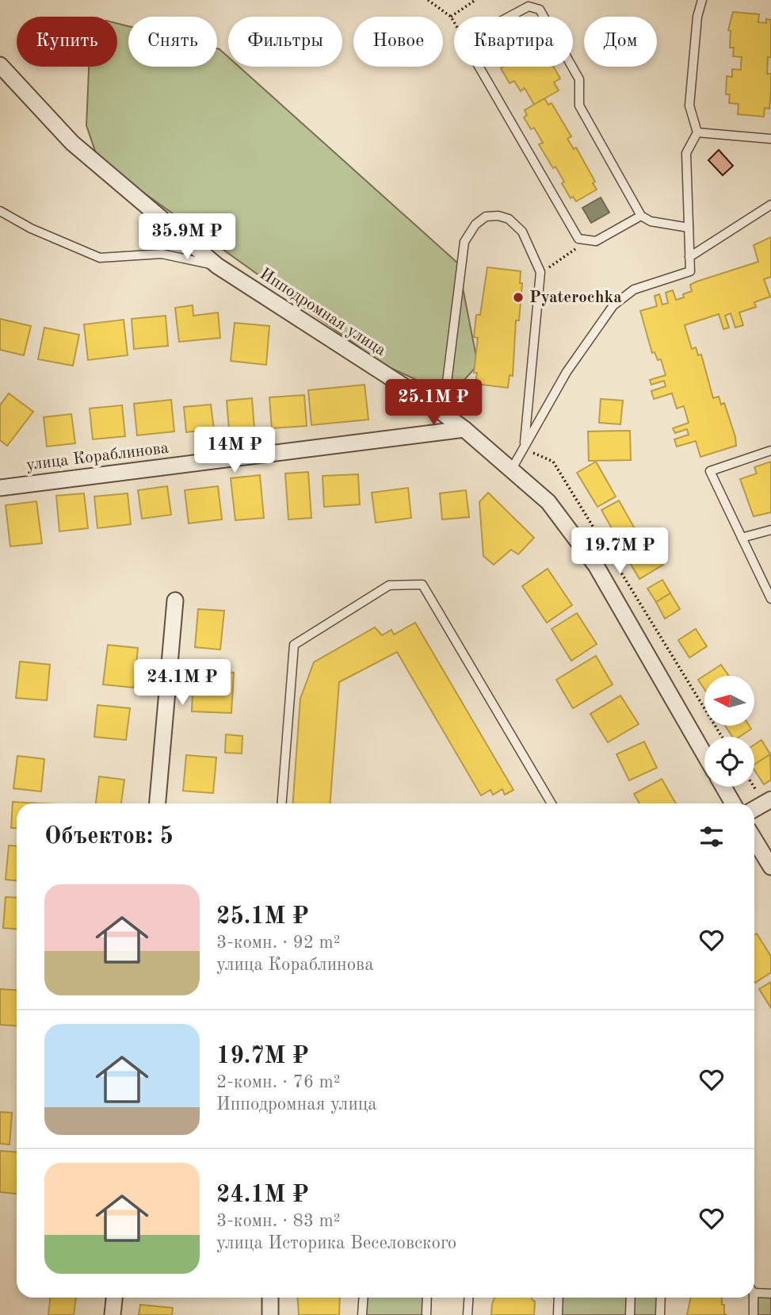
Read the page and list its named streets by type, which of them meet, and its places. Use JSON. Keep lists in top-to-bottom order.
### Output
{
  "streets": {
    "street": ["Ипподромная улица", "улица Кораблинова"]
  },
  "crossings": [
    ["Ипподромная улица", "улица Кораблинова"]
  ],
  "places": ["Pyaterochka"],
  "north": "left",
  "page": {
    "chip": [
      "Купить",
      "Снять",
      "Фильтры",
      "Новое",
      "Квартира",
      "Дом"
    ],
    "price": [
      "35.9M ₽",
      "25.1M ₽",
      "14M ₽",
      "19.7M ₽",
      "24.1M ₽"
    ],
    "heading": "Объектов: 5",
    "list": [
      {
        "name": "25.1M ₽",
        "note": "3-комн. · 92 m² · улица Кораблинова"
      },
      {
        "name": "19.7M ₽",
        "note": "2-комн. · 76 m² · Ипподромная улица"
      },
      {
        "name": "24.1M ₽",
        "note": "3-комн. · 83 m² · улица Историка Веселовского"
      }
    ]
  }
}
